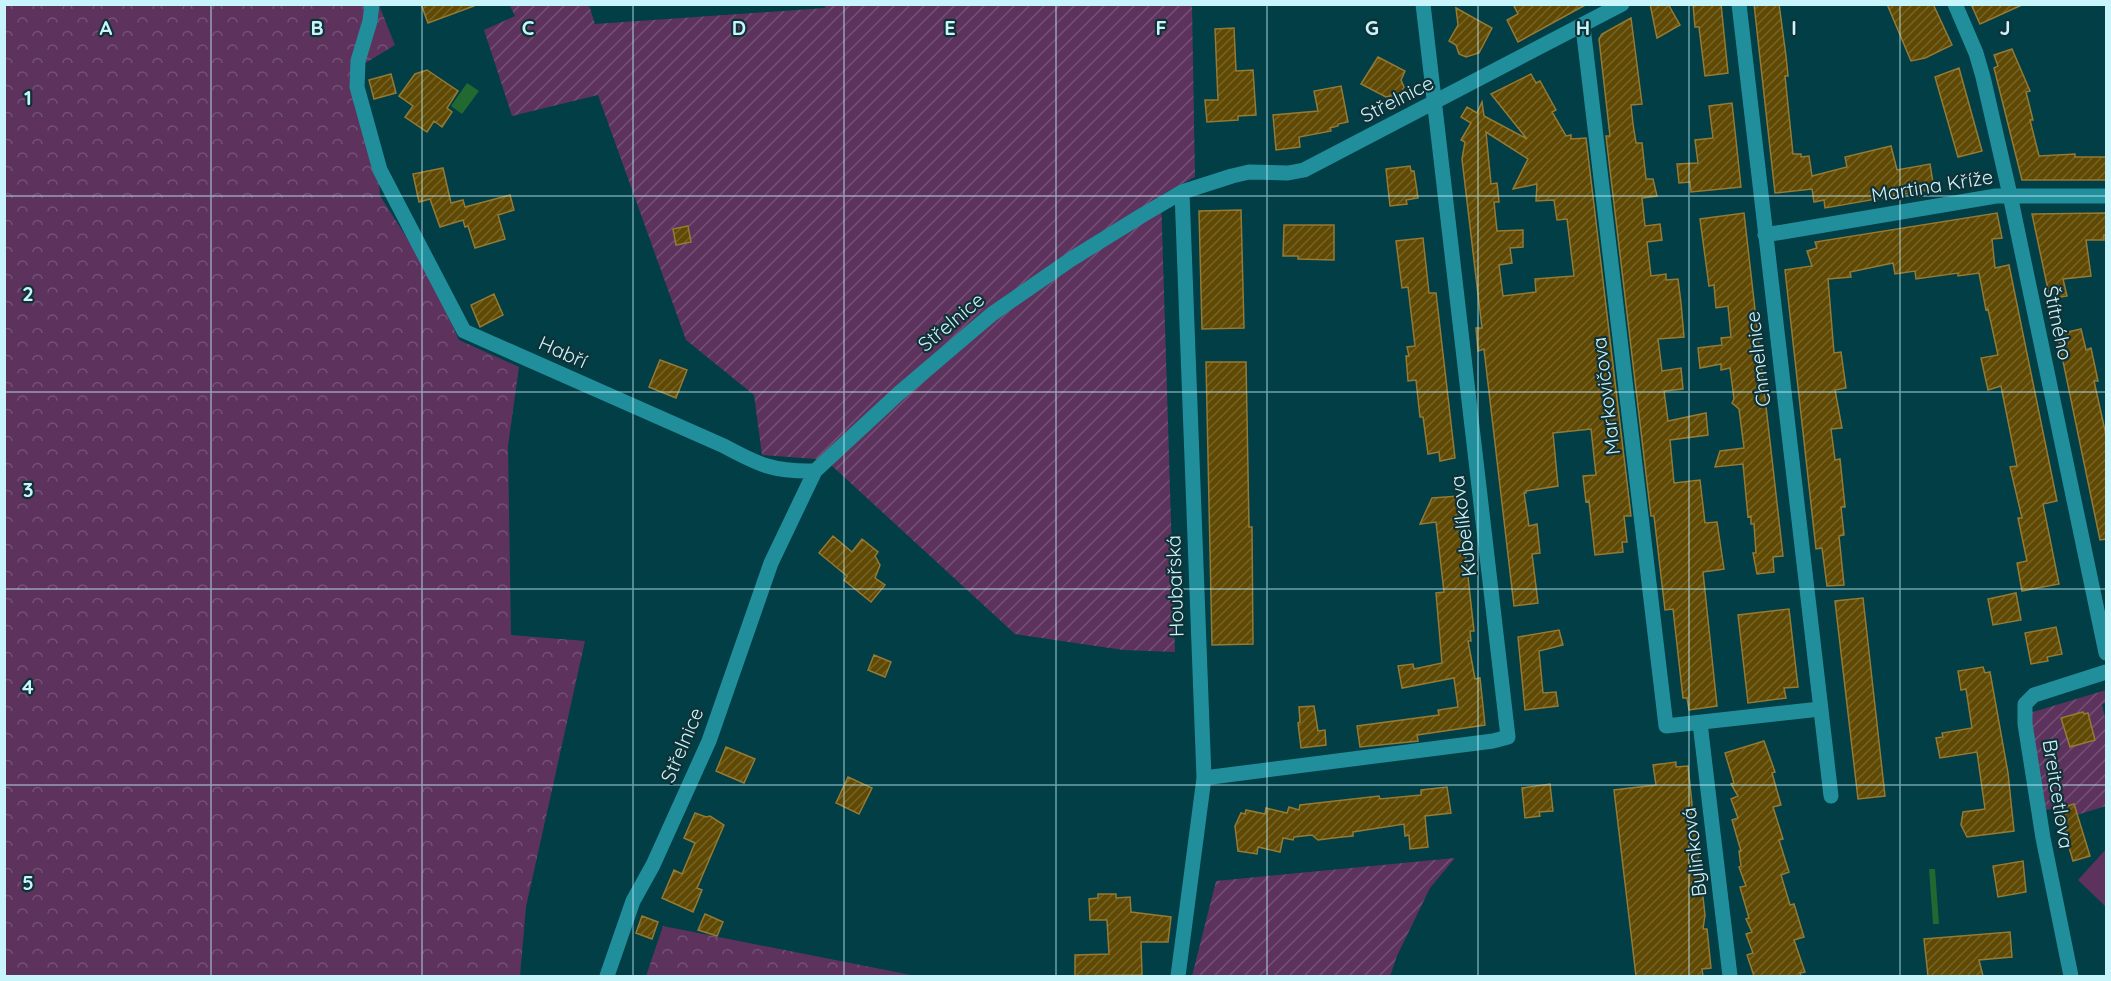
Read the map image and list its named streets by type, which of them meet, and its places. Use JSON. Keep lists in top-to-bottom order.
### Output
{
  "streets": {
    "street": [
      "Střelnice",
      "Martina Kříže",
      "Štítného",
      "Habří",
      "Chmelnice",
      "Markovičova",
      "Kubelíkova",
      "Houbařská",
      "Breitcetlova",
      "Bylinková"
    ]
  },
  "crossings": [
    ["Střelnice", "Habří"],
    ["Střelnice", "Markovičova"],
    ["Střelnice", "Kubelíkova"],
    ["Střelnice", "Houbařská"],
    ["Martina Kříže", "Štítného"],
    ["Martina Kříže", "Chmelnice"],
    ["Markovičova", "Bylinková"],
    ["Kubelíkova", "Houbařská"]
  ],
  "grid": {
    "columns": [
      "A",
      "B",
      "C",
      "D",
      "E",
      "F",
      "G",
      "H",
      "I",
      "J"
    ],
    "rows": [
      "1",
      "2",
      "3",
      "4",
      "5"
    ]
  }
}
